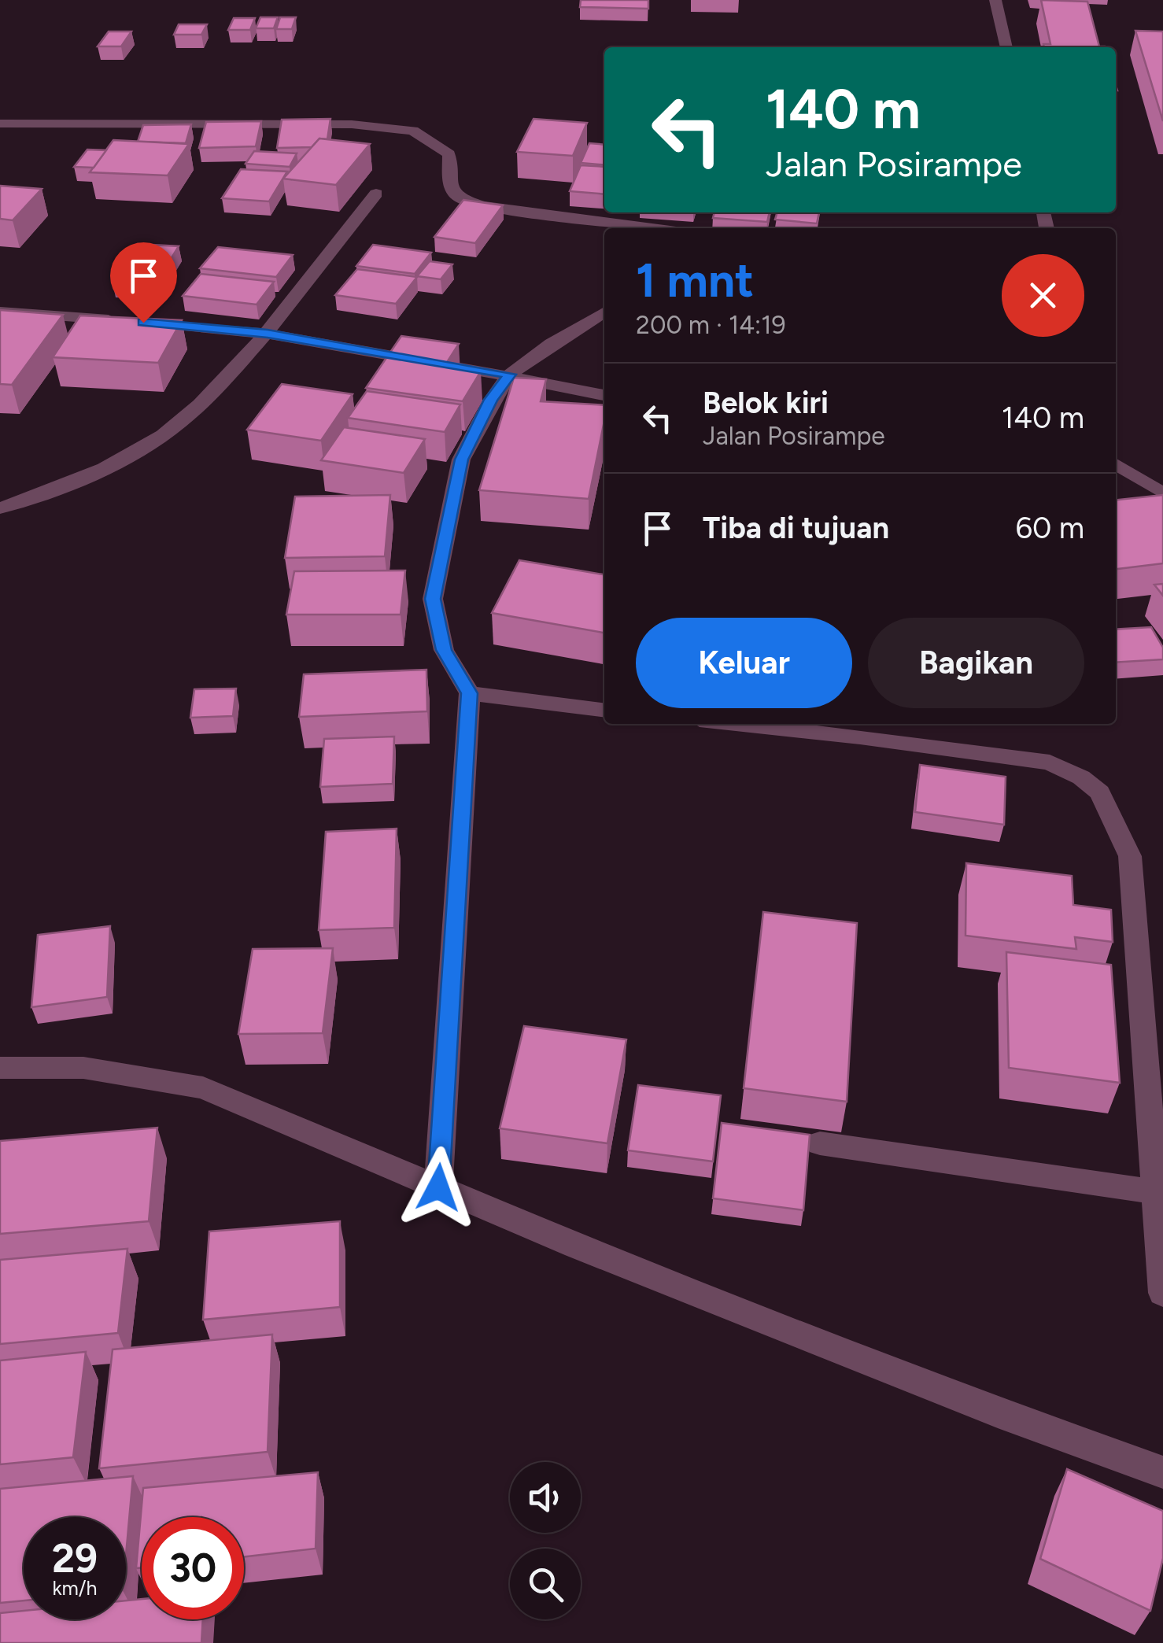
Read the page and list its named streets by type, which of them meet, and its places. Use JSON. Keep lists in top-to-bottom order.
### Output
{
  "page": {
    "turn": ["140 m", "Jalan Posirampe"],
    "heading": ["1 mnt", "200 m · 14:19"],
    "list": [
      {
        "name": "Belok kiri",
        "note": "Jalan Posirampe",
        "value": "140 m"
      },
      {
        "name": "Tiba di tujuan",
        "value": "60 m"
      }
    ],
    "buttons": ["Keluar", "Bagikan"],
    "speed": "29 km/h",
    "limit": "30"
  }
}
